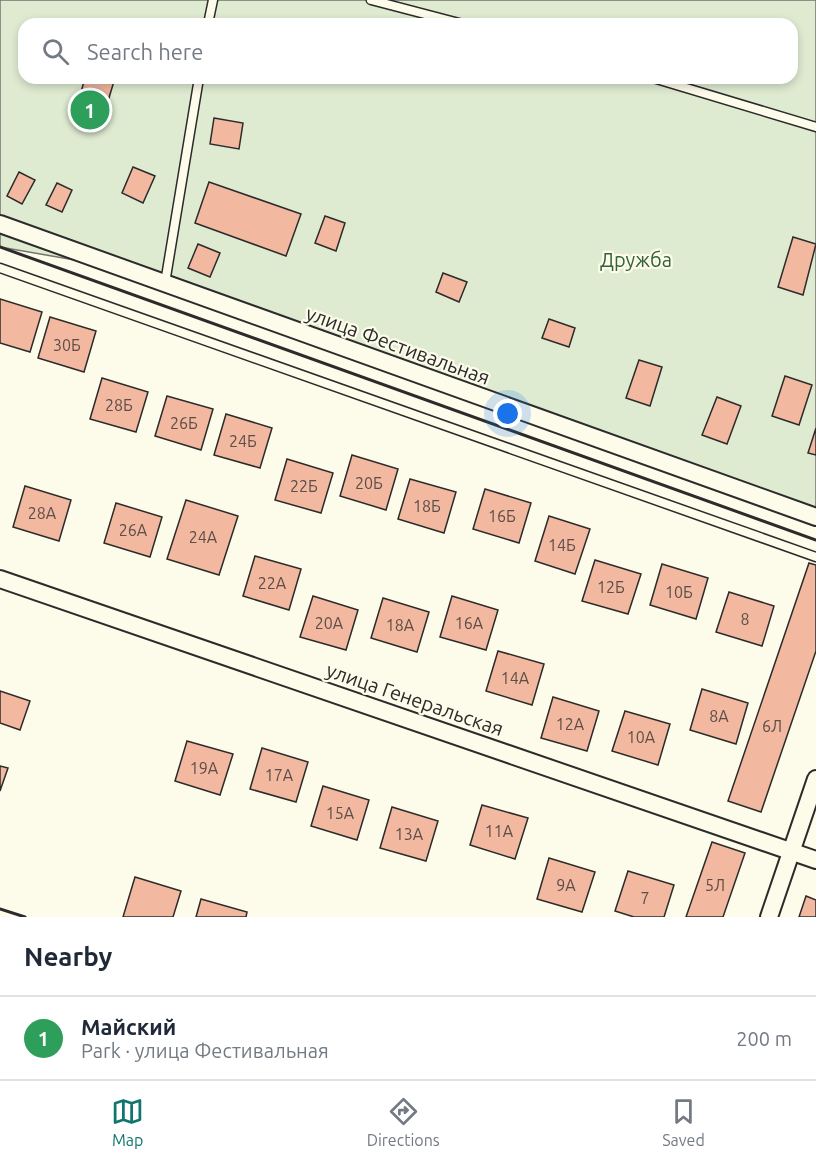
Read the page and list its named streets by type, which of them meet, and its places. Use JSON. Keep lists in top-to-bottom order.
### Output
{
  "streets": {
    "street": ["улица Фестивальная", "улица Генеральская"]
  },
  "parks": ["Дружба"],
  "house_numbers": [
    "30Б",
    "28Б",
    "26Б",
    "24Б",
    "20Б",
    "22Б",
    "18Б",
    "28А",
    "16Б",
    "26А",
    "24А",
    "14Б",
    "22А",
    "12Б",
    "10Б",
    "8",
    "20А",
    "16А",
    "18А",
    "14А",
    "8А",
    "12А",
    "6Л",
    "10А",
    "19А",
    "17А",
    "15А",
    "11А",
    "13А",
    "9А",
    "5Л",
    "7"
  ],
  "page": {
    "search": "Search here",
    "pins": "1",
    "heading": "Nearby",
    "list": [
      {
        "mark": "1",
        "name": "Майский",
        "note": "Park · улица Фестивальная",
        "value": "200 m"
      }
    ],
    "nav": ["Map", "Directions", "Saved"]
  }
}
